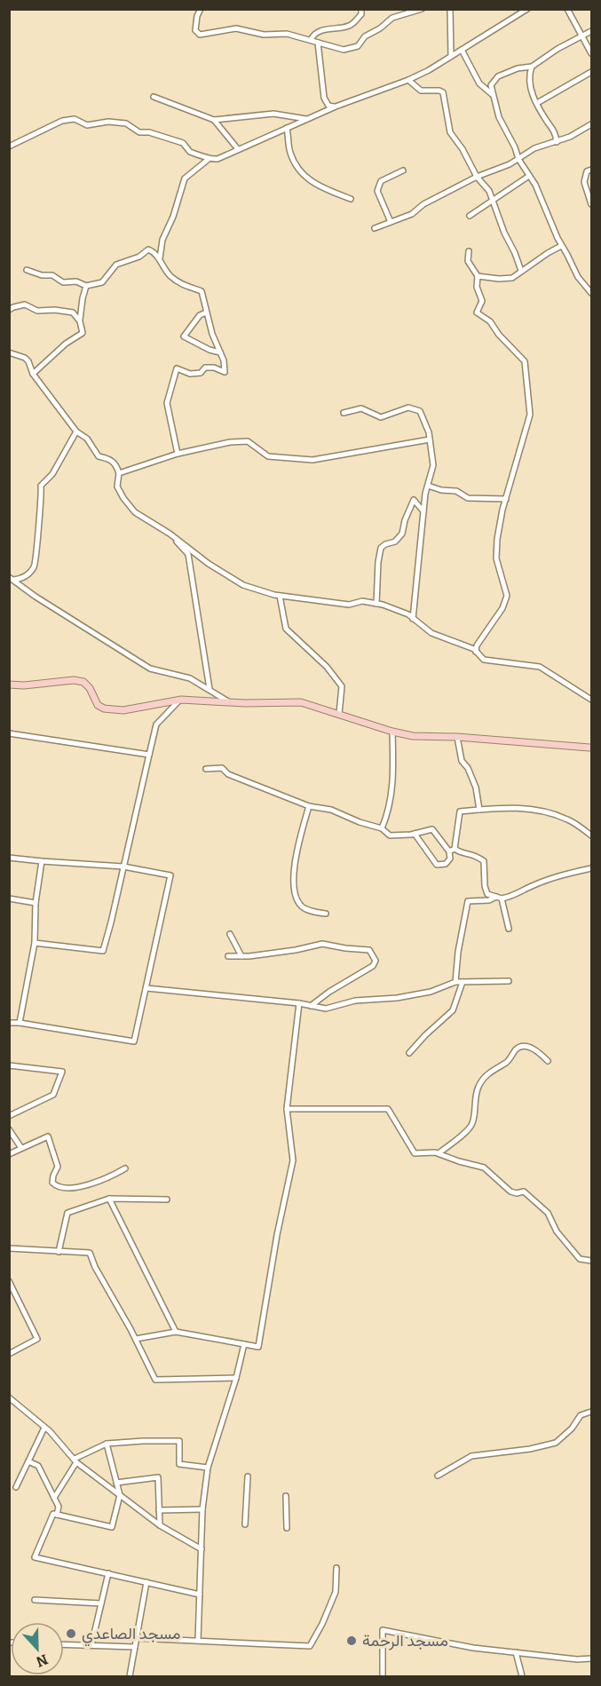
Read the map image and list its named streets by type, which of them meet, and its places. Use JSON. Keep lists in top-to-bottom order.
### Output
{
  "places": ["مسجد الصاعدي", "مسجد الرحمة"],
  "north": "bottom"
}
